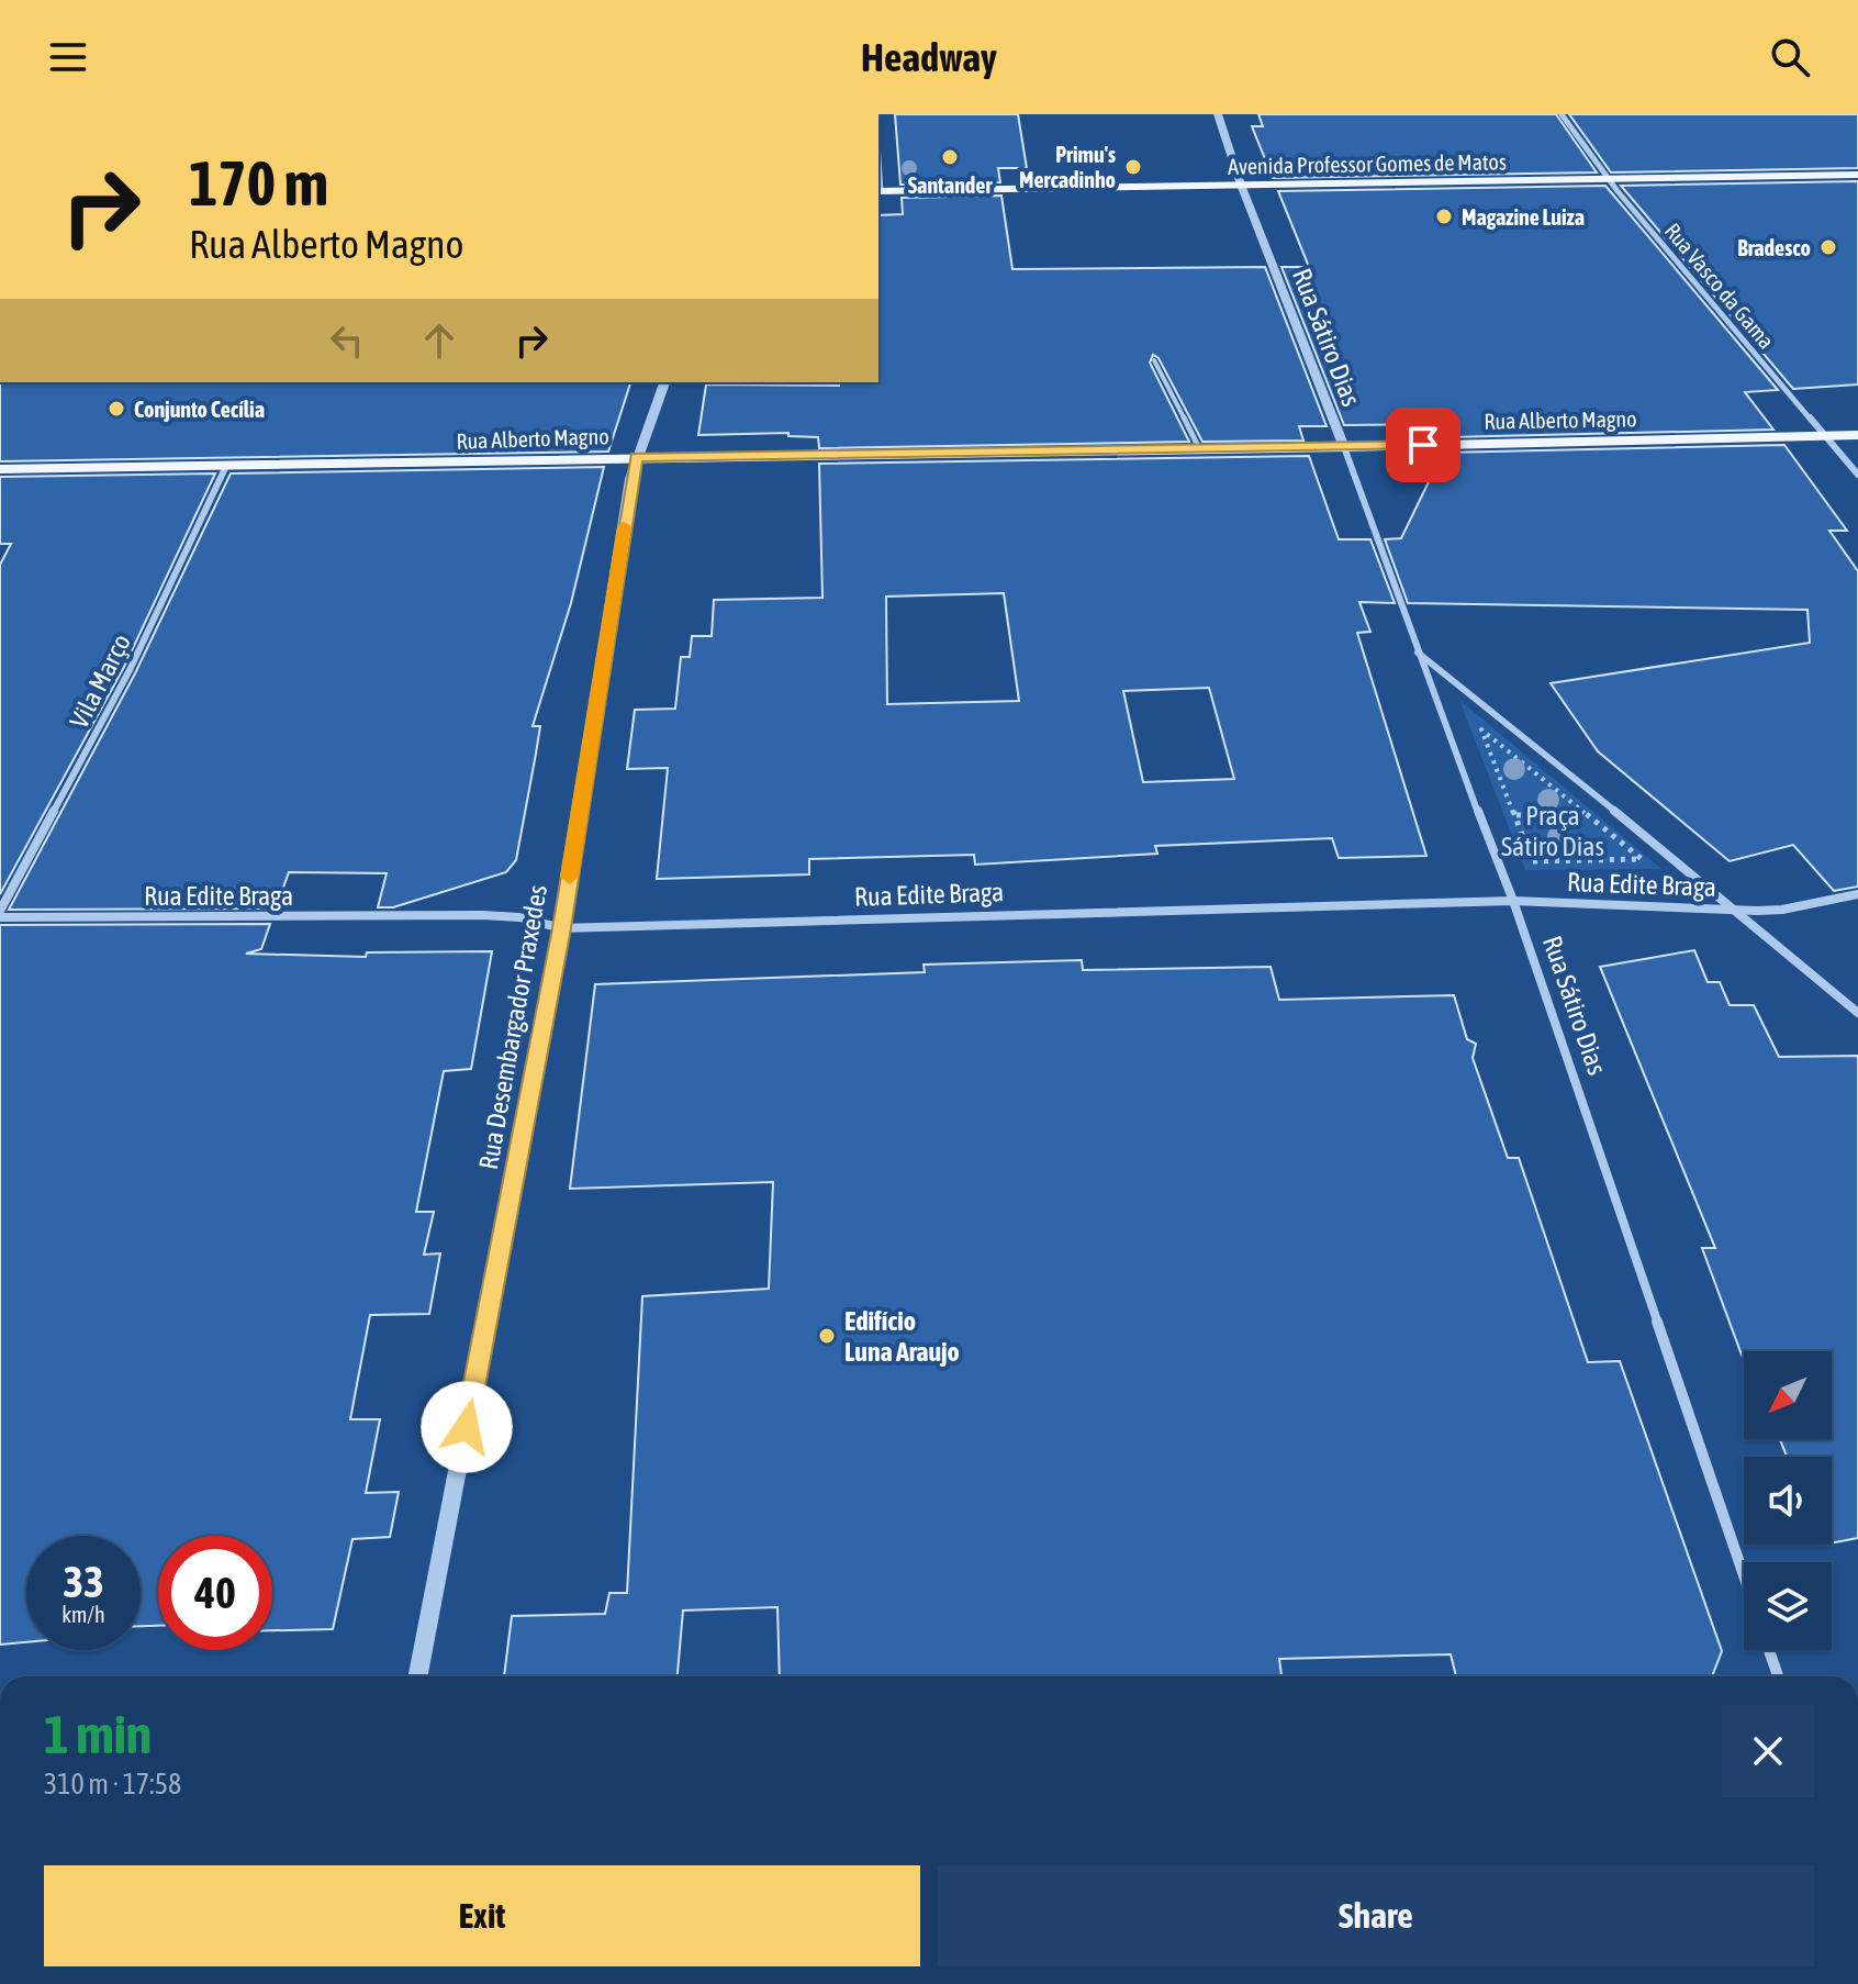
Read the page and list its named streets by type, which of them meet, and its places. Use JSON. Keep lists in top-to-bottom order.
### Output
{
  "streets": {
    "main road": ["Avenida Professor Gomes de Matos", "Rua Alberto Magno"],
    "street": [
      "Rua Vasco da Gama",
      "Rua Sátiro Dias",
      "Vila Março",
      "Rua Edite Braga",
      "Rua Desembargador Praxedes"
    ]
  },
  "crossings": [
    ["Avenida Professor Gomes de Matos", "Rua Vasco da Gama"],
    ["Avenida Professor Gomes de Matos", "Rua Sátiro Dias"],
    ["Rua Vasco da Gama", "Rua Alberto Magno"],
    ["Rua Sátiro Dias", "Rua Alberto Magno"],
    ["Rua Sátiro Dias", "Rua Edite Braga"],
    ["Rua Alberto Magno", "Vila Março"],
    ["Rua Alberto Magno", "Rua Desembargador Praxedes"],
    ["Vila Março", "Rua Edite Braga"],
    ["Rua Edite Braga", "Rua Desembargador Praxedes"]
  ],
  "parks": ["Praça Sátiro Dias"],
  "places": [
    "Santander",
    "Primu's Mercadinho",
    "Magazine Luiza",
    "Bradesco",
    "Conjunto Cecília",
    "Edifício Luna Araujo"
  ],
  "north": "bottom left",
  "page": {
    "header": "Headway",
    "turn": ["170 m", "Rua Alberto Magno"],
    "speed": "33 km/h",
    "limit": "40",
    "heading": ["1 min", "310 m · 17:58"],
    "buttons": ["Exit", "Share"]
  }
}
